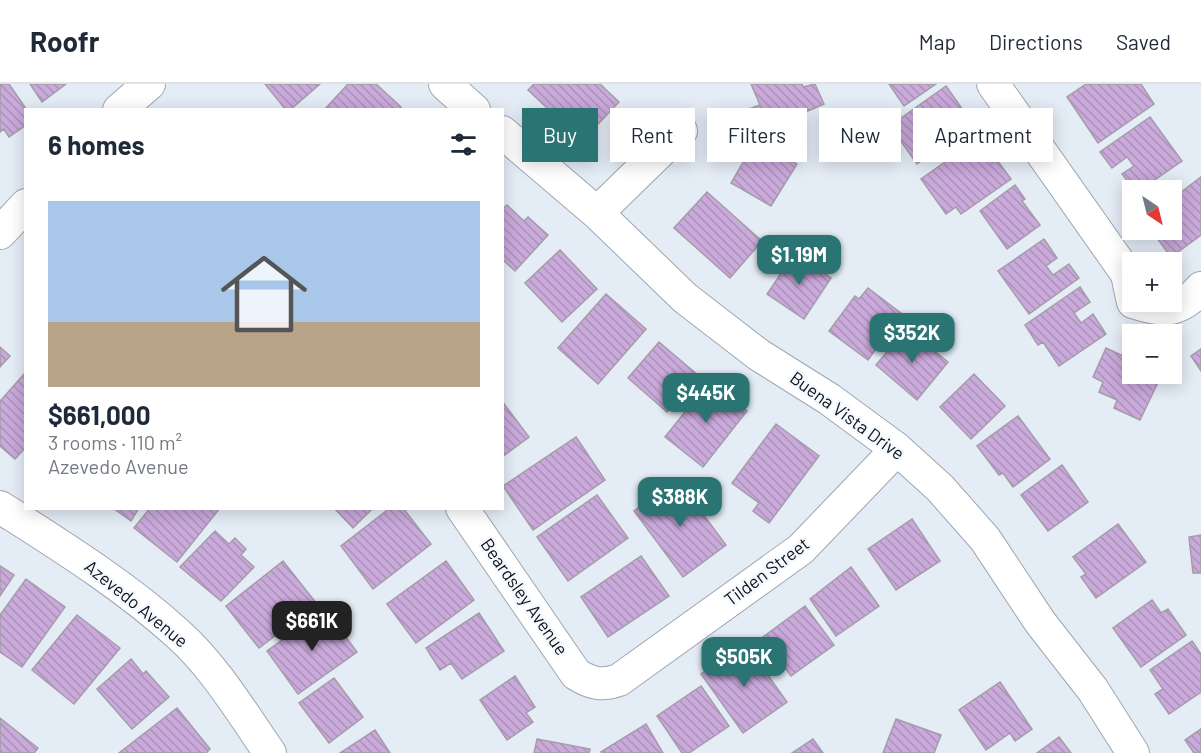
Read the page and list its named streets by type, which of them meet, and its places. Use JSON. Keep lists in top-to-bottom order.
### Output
{
  "streets": {
    "street": [
      "Buena Vista Drive",
      "Tilden Street",
      "Beardsley Avenue",
      "Azevedo Avenue"
    ]
  },
  "crossings": [
    ["Buena Vista Drive", "Tilden Street"],
    ["Tilden Street", "Beardsley Avenue"]
  ],
  "north": "bottom right",
  "page": {
    "header": "Roofr",
    "nav": ["Map", "Directions", "Saved"],
    "chip": [
      "Buy",
      "Rent",
      "Filters",
      "New",
      "Apartment"
    ],
    "heading": "6 homes",
    "map_buttons": ["+", "−"],
    "list": [
      {
        "name": "$661,000",
        "note": "3 rooms · 110 m² · Azevedo Avenue"
      }
    ],
    "price": [
      "$1.19M",
      "$352K",
      "$445K",
      "$388K",
      "$661K",
      "$505K"
    ]
  }
}
